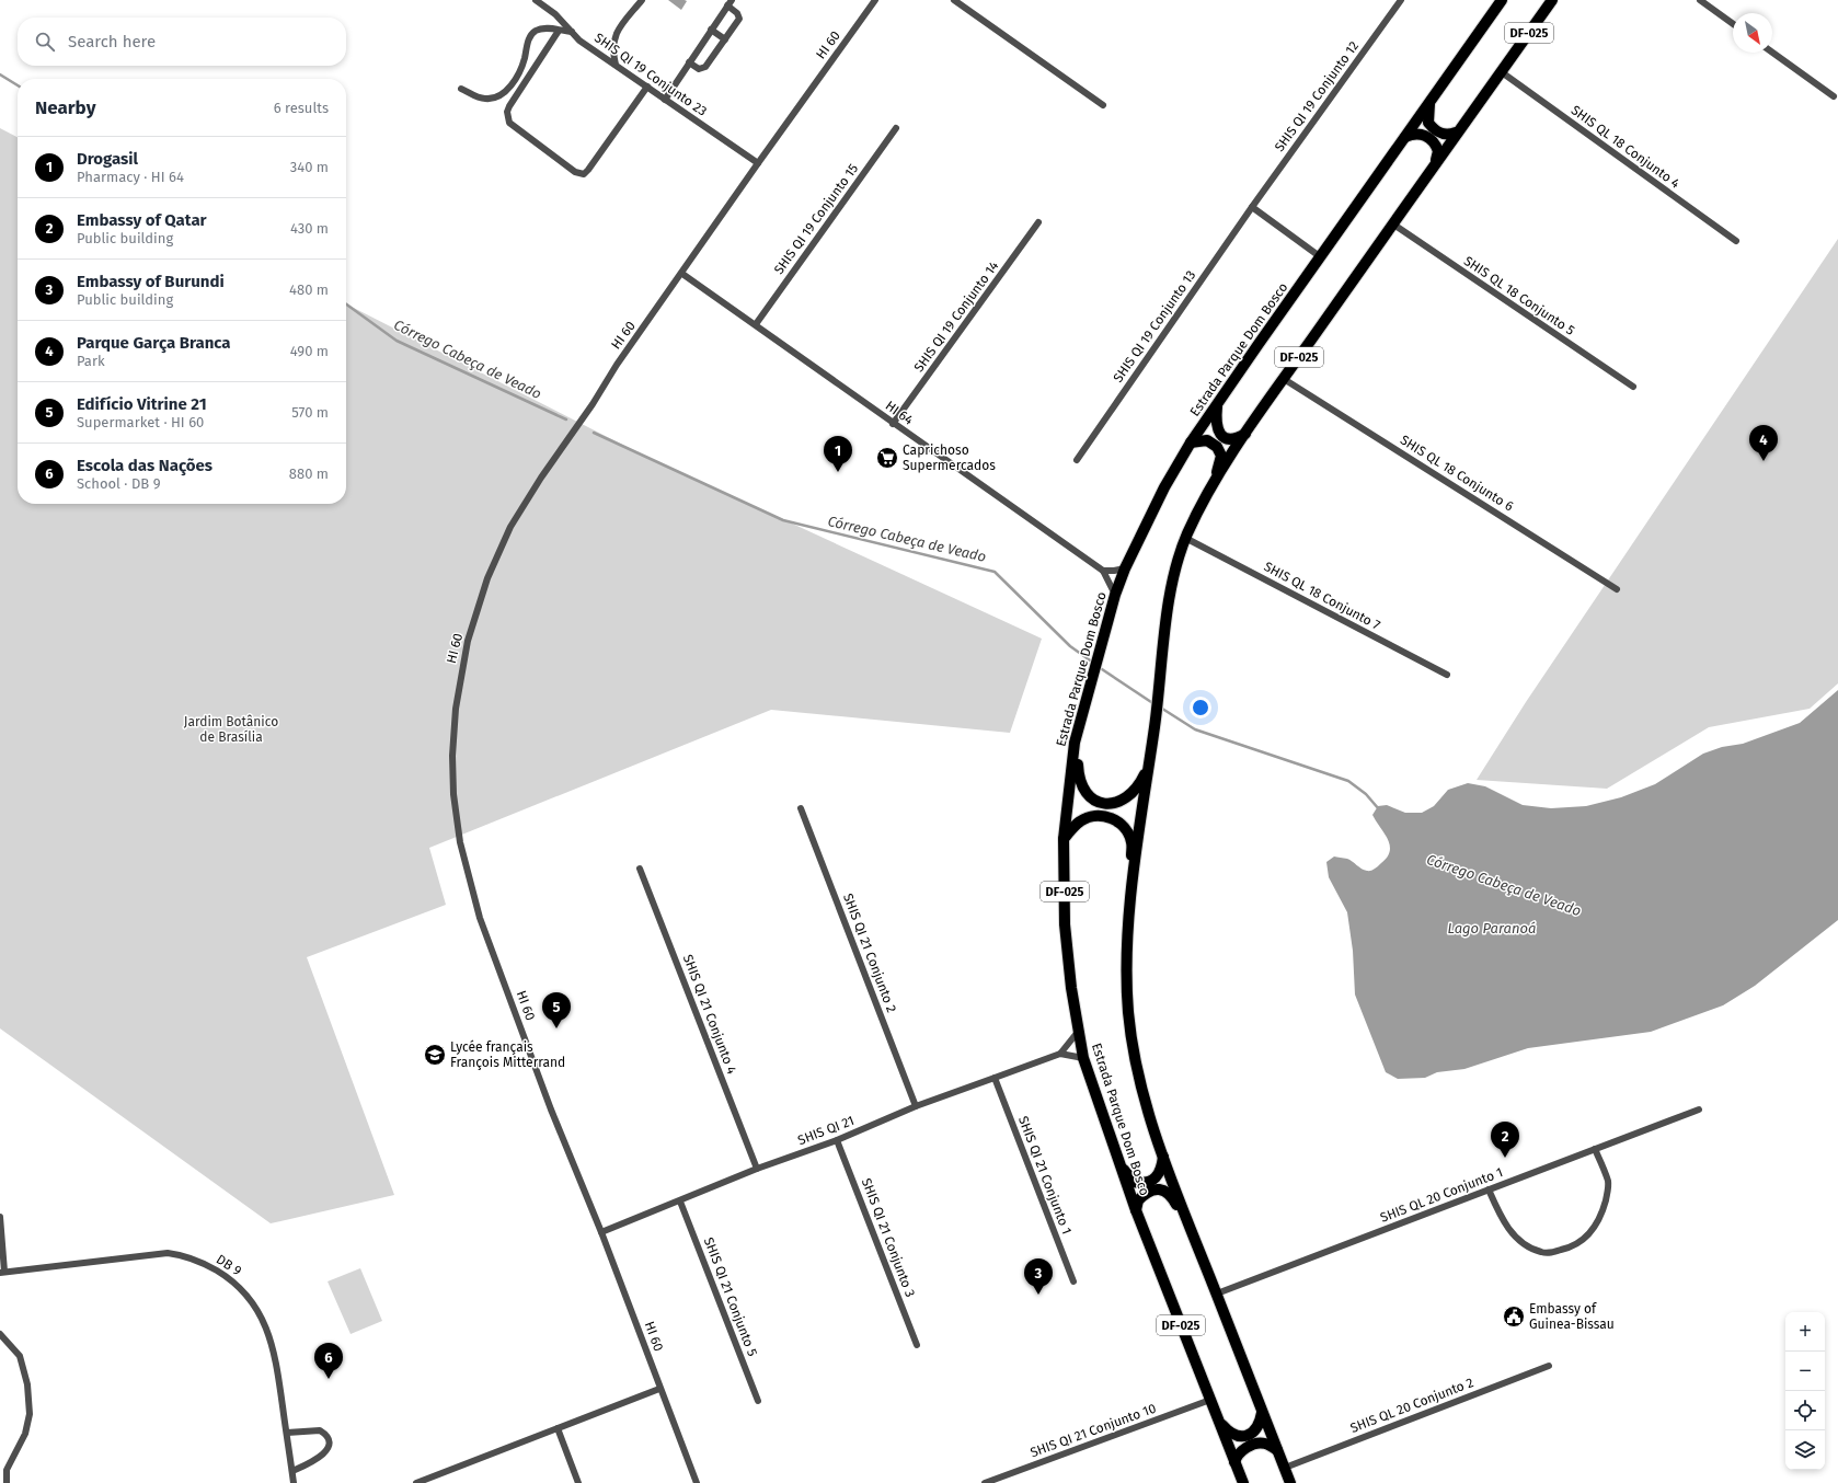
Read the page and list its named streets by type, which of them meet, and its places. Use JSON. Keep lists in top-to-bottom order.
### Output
{
  "streets": {
    "main road": ["DF-025", "Estrada Parque Dom Bosco"],
    "street": [
      "HI 60",
      "SHIS QI 19 Conjunto 23",
      "SHIS QI 19 Conjunto 12",
      "SHIS QL 18 Conjunto 4",
      "SHIS QI 19 Conjunto 15",
      "SHIS QL 18 Conjunto 5",
      "SHIS QI 19 Conjunto 14",
      "SHIS QI 19 Conjunto 13",
      "HI 64",
      "SHIS QL 18 Conjunto 6",
      "SHIS QL 18 Conjunto 7",
      "SHIS QI 21 Conjunto 2",
      "SHIS QI 21 Conjunto 4",
      "SHIS QI 21",
      "SHIS QI 21 Conjunto 1",
      "SHIS QL 20 Conjunto 1",
      "SHIS QI 21 Conjunto 3",
      "DB 9",
      "SHIS QI 21 Conjunto 5",
      "SHIS QL 20 Conjunto 2",
      "SHIS QI 21 Conjunto 10"
    ]
  },
  "crossings": [
    ["DF-025", "SHIS QL 18 Conjunto 4"],
    ["DF-025", "SHIS QL 18 Conjunto 5"],
    ["DF-025", "SHIS QL 18 Conjunto 6"],
    ["DF-025", "SHIS QL 18 Conjunto 7"],
    ["DF-025", "SHIS QL 20 Conjunto 1"],
    ["DF-025", "SHIS QL 20 Conjunto 2"],
    ["HI 60", "SHIS QI 19 Conjunto 23"],
    ["HI 60", "HI 64"],
    ["HI 60", "SHIS QI 21"],
    ["SHIS QI 19 Conjunto 12", "SHIS QI 19 Conjunto 13"],
    ["SHIS QI 19 Conjunto 15", "HI 64"],
    ["SHIS QI 19 Conjunto 14", "HI 64"],
    ["Estrada Parque Dom Bosco", "HI 64"],
    ["Estrada Parque Dom Bosco", "SHIS QI 21 Conjunto 10"],
    ["SHIS QI 21 Conjunto 2", "SHIS QI 21"],
    ["SHIS QI 21 Conjunto 4", "SHIS QI 21"],
    ["SHIS QI 21", "SHIS QI 21 Conjunto 1"],
    ["SHIS QI 21", "SHIS QI 21 Conjunto 3"],
    ["SHIS QI 21", "SHIS QI 21 Conjunto 5"]
  ],
  "water": ["Córrego Cabeça de Veado", "Lago Paranoá"],
  "parks": ["Jardim Botânico de Brasília"],
  "places": {
    "supermarket": ["Caprichoso Supermercados"],
    "school or university": ["Lycée français François Mitterrand"],
    "public building": ["Embassy of Guinea-Bissau"]
  },
  "north": "bottom right",
  "page": {
    "search": "Search here",
    "heading": ["Nearby", "6 results"],
    "list": [
      {
        "mark": "1",
        "name": "Drogasil",
        "note": "Pharmacy · HI 64",
        "value": "340 m"
      },
      {
        "mark": "2",
        "name": "Embassy of Qatar",
        "note": "Public building",
        "value": "430 m"
      },
      {
        "mark": "3",
        "name": "Embassy of Burundi",
        "note": "Public building",
        "value": "480 m"
      },
      {
        "mark": "4",
        "name": "Parque Garça Branca",
        "note": "Park",
        "value": "490 m"
      },
      {
        "mark": "5",
        "name": "Edifício Vitrine 21",
        "note": "Supermarket · HI 60",
        "value": "570 m"
      },
      {
        "mark": "6",
        "name": "Escola das Nações",
        "note": "School · DB 9",
        "value": "880 m"
      }
    ],
    "pins": [
      "4",
      "1",
      "5",
      "2",
      "3",
      "6"
    ],
    "map_buttons": ["+", "−"]
  }
}
